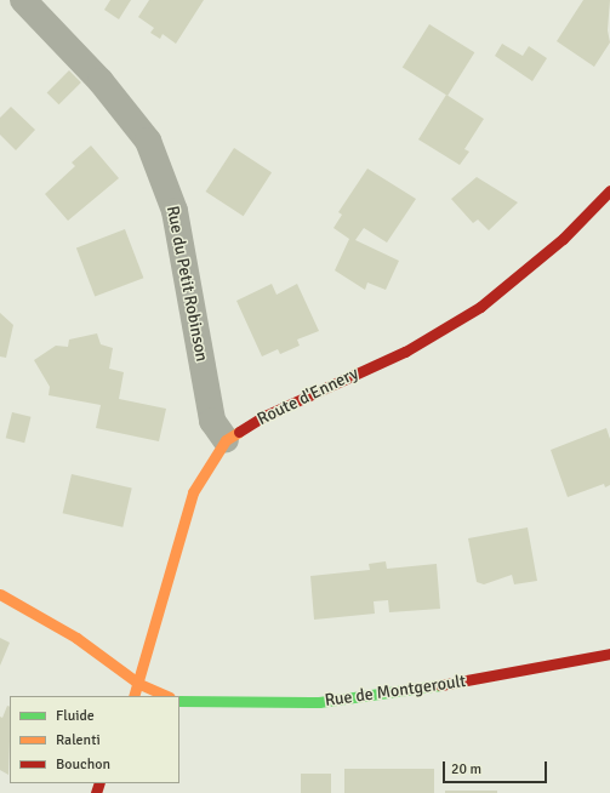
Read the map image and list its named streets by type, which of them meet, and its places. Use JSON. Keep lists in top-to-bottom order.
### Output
{
  "streets": {
    "street": ["Rue du Petit Robinson", "Route d'Ennery", "Rue de Montgeroult"]
  },
  "crossings": [
    ["Rue du Petit Robinson", "Route d'Ennery"]
  ],
  "legend": ["Fluide", "Ralenti", "Bouchon"],
  "scale_bar": "20 m"
}
